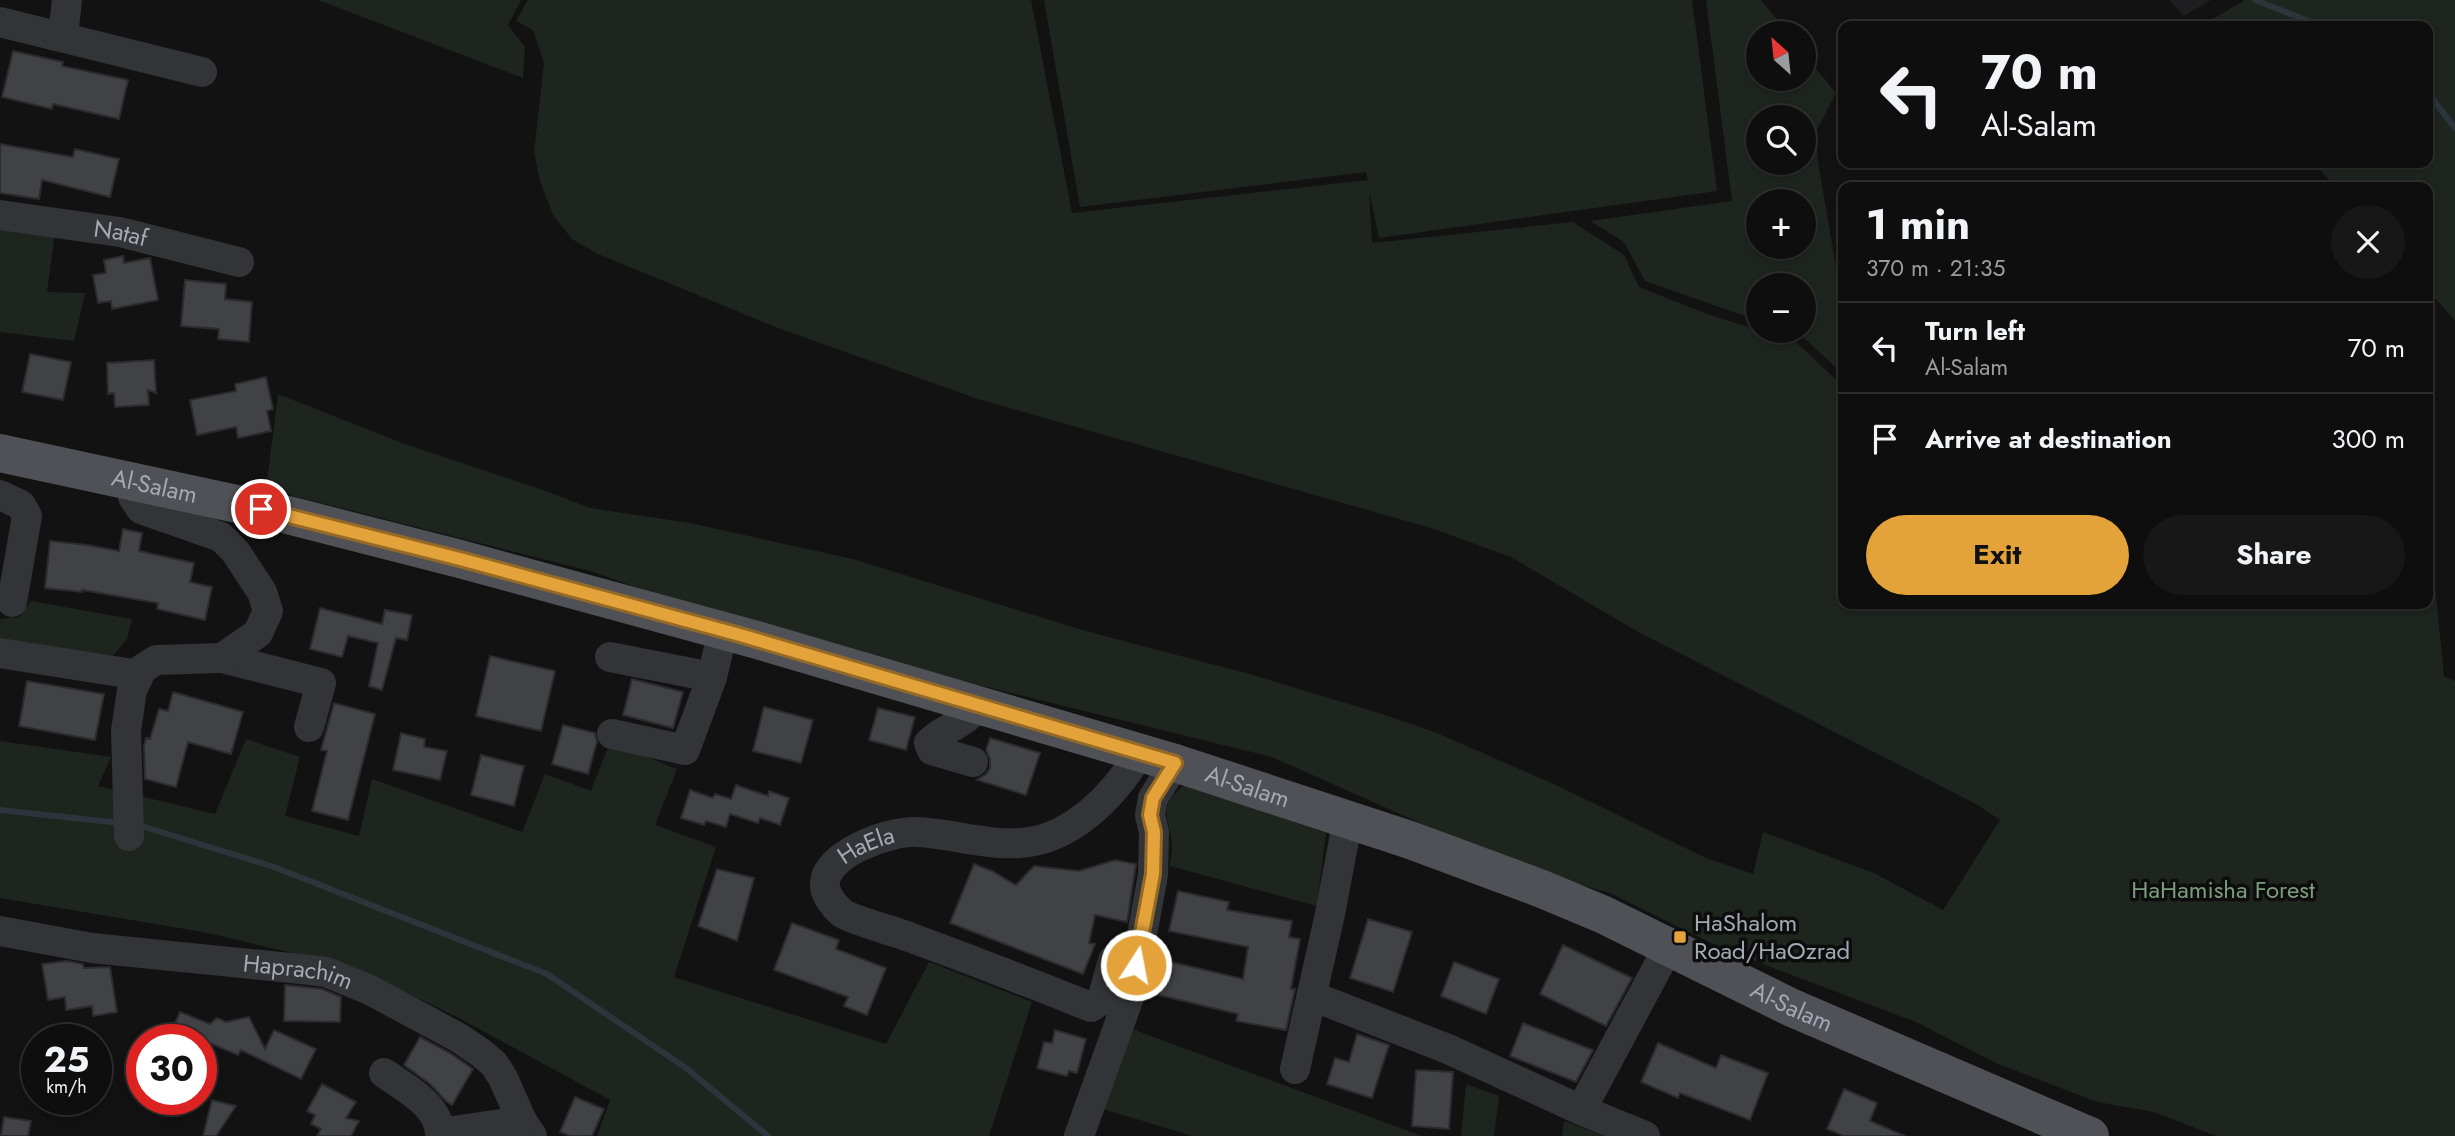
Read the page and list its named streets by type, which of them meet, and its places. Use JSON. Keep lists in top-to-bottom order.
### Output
{
  "streets": {
    "main road": ["Al-Salam"],
    "street": ["Nataf", "HaEla", "Haprachim"]
  },
  "crossings": [
    ["Al-Salam", "HaEla"]
  ],
  "parks": ["HaHamisha Forest"],
  "places": {
    "transit": ["HaShalom Road/HaOzrad"]
  },
  "north": "top left",
  "page": {
    "map_buttons": ["+", "−"],
    "turn": ["70 m", "Al-Salam"],
    "heading": ["1 min", "370 m · 21:35"],
    "list": [
      {
        "name": "Turn left",
        "note": "Al-Salam",
        "value": "70 m"
      },
      {
        "name": "Arrive at destination",
        "value": "300 m"
      }
    ],
    "buttons": ["Exit", "Share"],
    "speed": "25 km/h",
    "limit": "30"
  }
}
